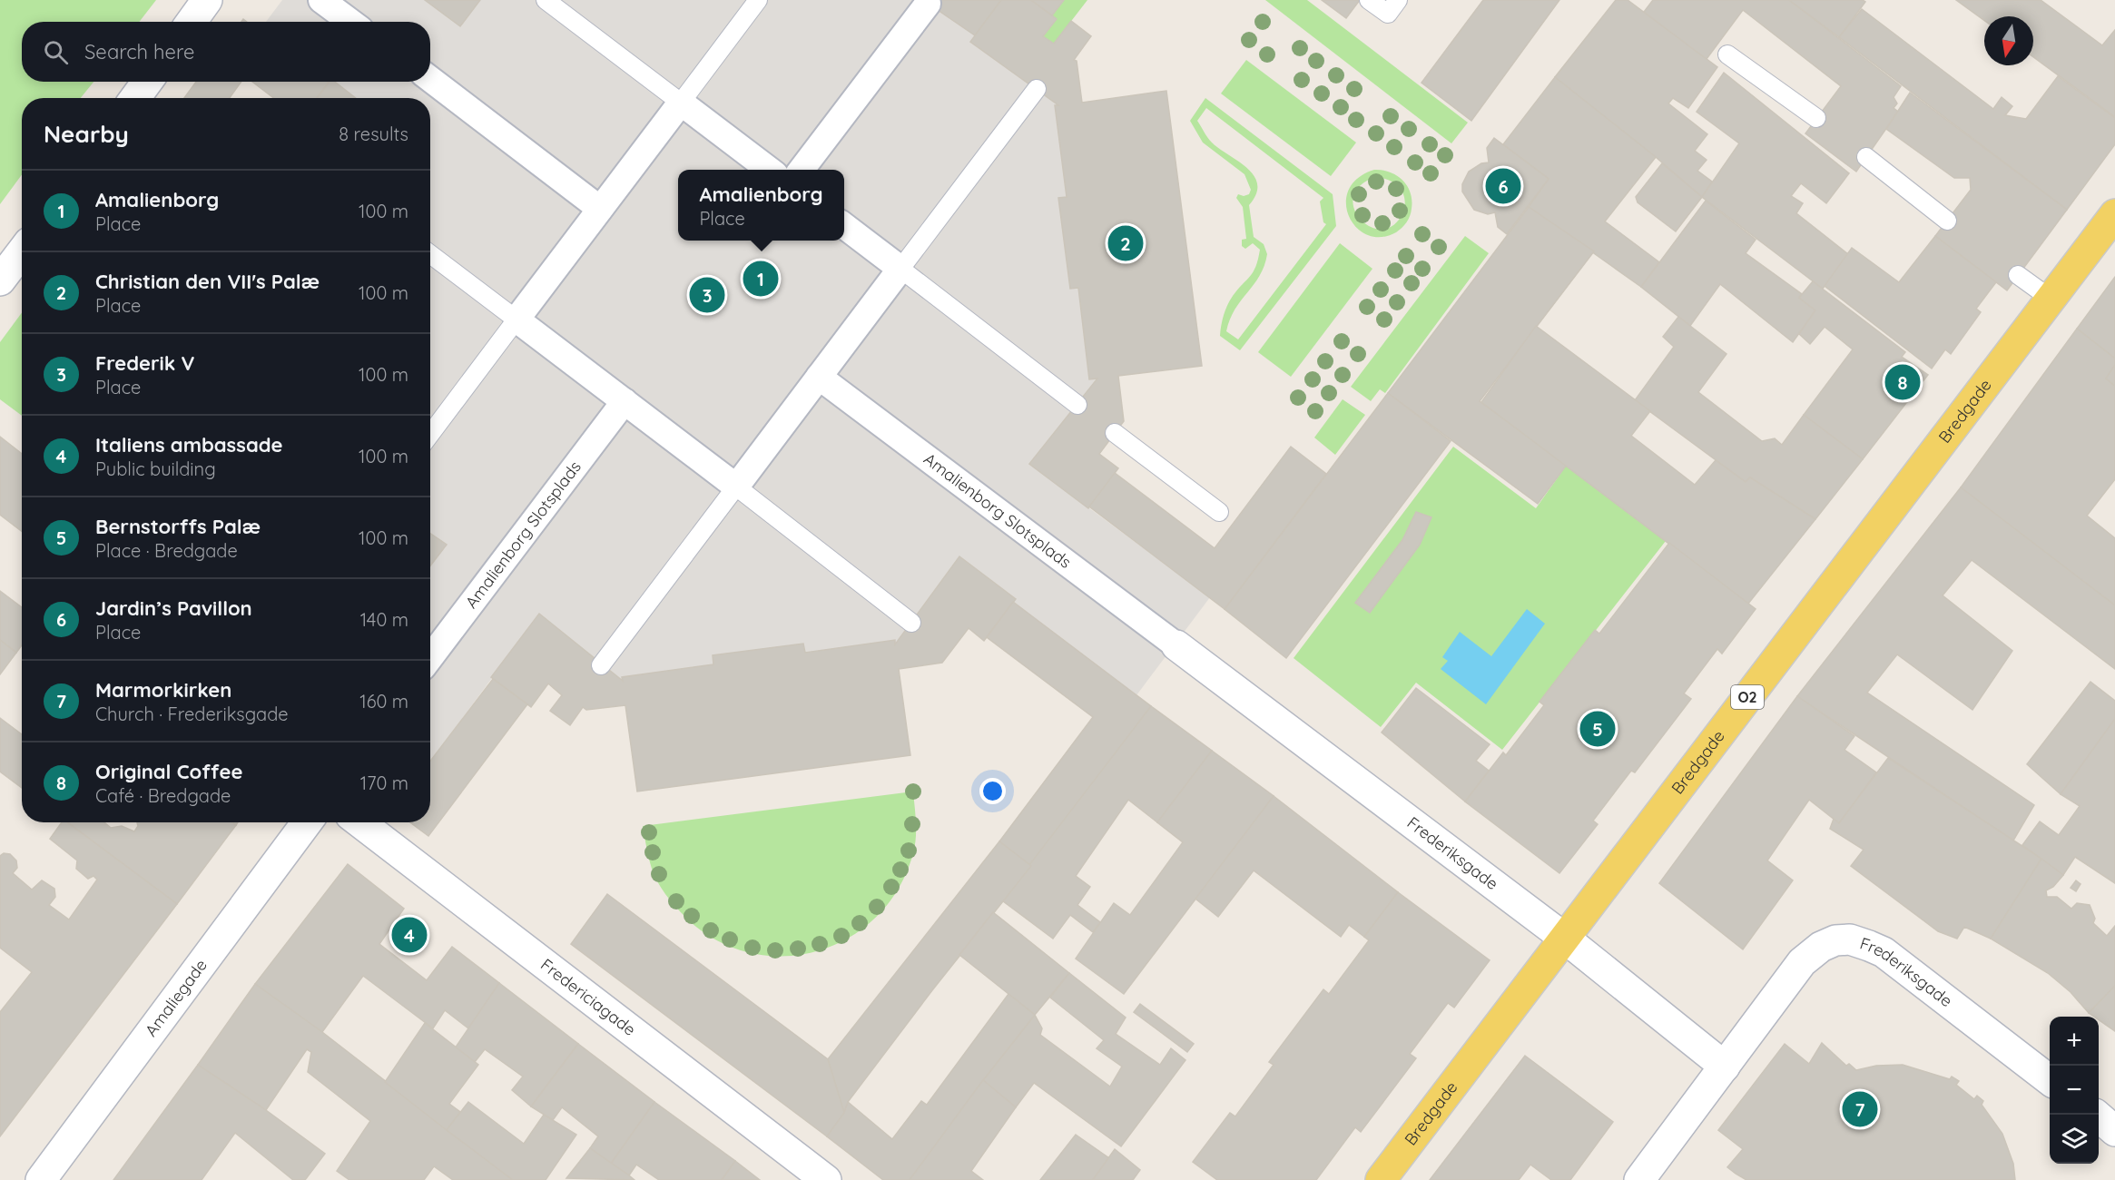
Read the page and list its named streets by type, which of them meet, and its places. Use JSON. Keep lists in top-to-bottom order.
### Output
{
  "streets": {
    "main road": ["Bredgade", "O2"],
    "street": [
      "Amalienborg Slotsplads",
      "Frederiksgade",
      "Amaliegade",
      "Fredericiagade"
    ]
  },
  "crossings": [
    ["Bredgade", "Frederiksgade"],
    ["Amalienborg Slotsplads", "Frederiksgade"]
  ],
  "north": "bottom",
  "page": {
    "search": "Search here",
    "heading": ["Nearby", "8 results"],
    "pins": [
      "6",
      "2",
      "1",
      "3",
      "8",
      "5",
      "4",
      "7"
    ],
    "list": [
      {
        "mark": "1",
        "name": "Amalienborg",
        "note": "Place",
        "value": "100 m"
      },
      {
        "mark": "2",
        "name": "Christian den VII's Palæ",
        "note": "Place",
        "value": "100 m"
      },
      {
        "mark": "3",
        "name": "Frederik V",
        "note": "Place",
        "value": "100 m"
      },
      {
        "mark": "4",
        "name": "Italiens ambassade",
        "note": "Public building",
        "value": "100 m"
      },
      {
        "mark": "5",
        "name": "Bernstorffs Palæ",
        "note": "Place · Bredgade",
        "value": "100 m"
      },
      {
        "mark": "6",
        "name": "Jardin’s Pavillon",
        "note": "Place",
        "value": "140 m"
      },
      {
        "mark": "7",
        "name": "Marmorkirken",
        "note": "Church · Frederiksgade",
        "value": "160 m"
      },
      {
        "mark": "8",
        "name": "Original Coffee",
        "note": "Café · Bredgade",
        "value": "170 m"
      }
    ],
    "popup": ["Amalienborg", "Place"],
    "map_buttons": ["+", "−"]
  }
}
